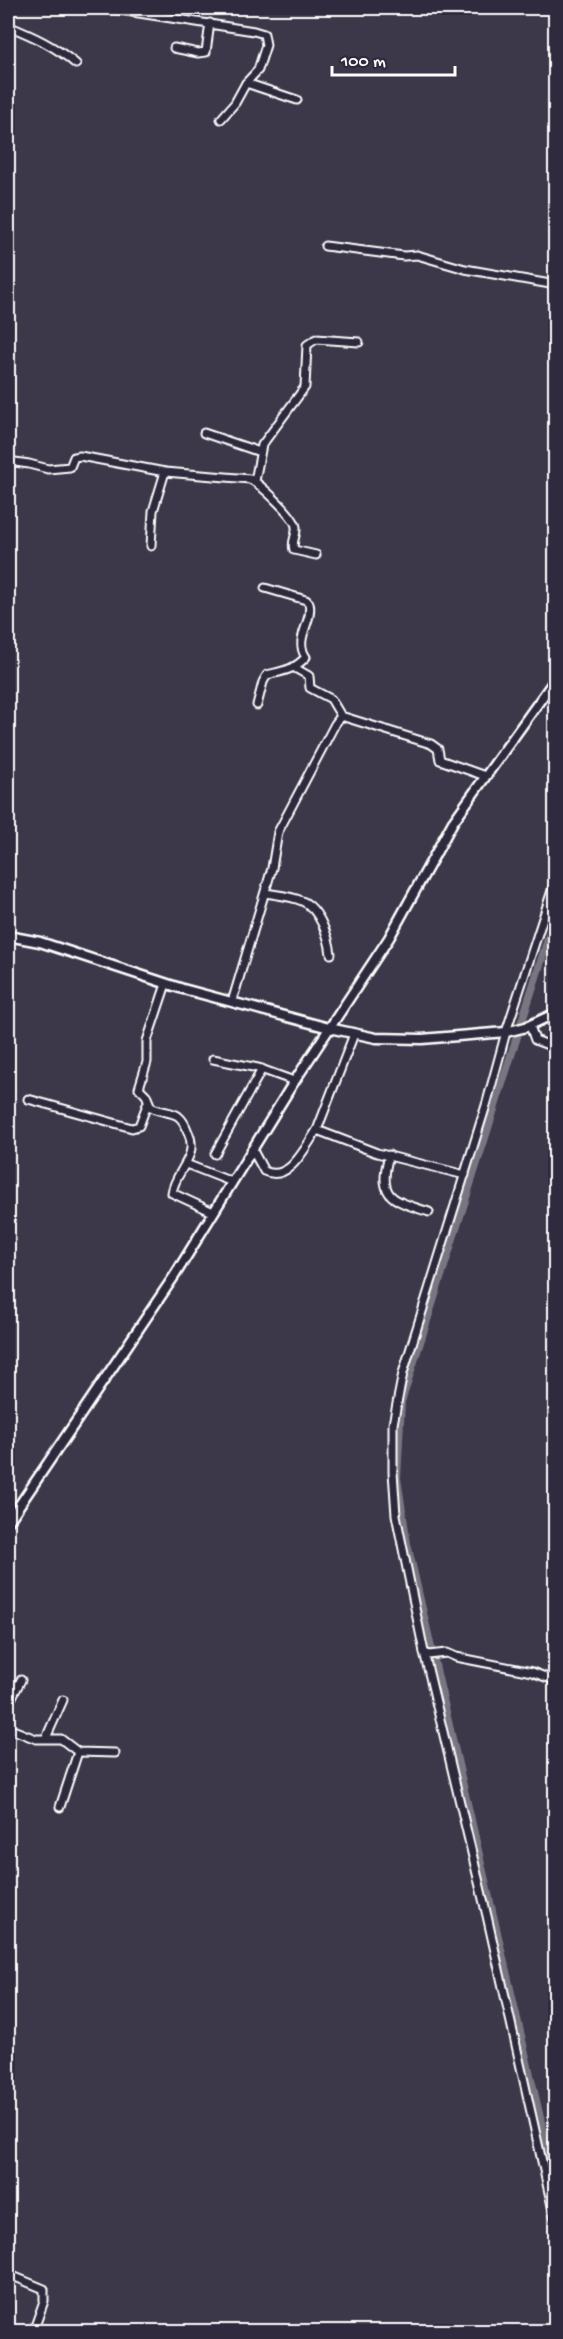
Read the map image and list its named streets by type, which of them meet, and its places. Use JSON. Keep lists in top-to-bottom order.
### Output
{
  "scale_bar": "100 m"
}
